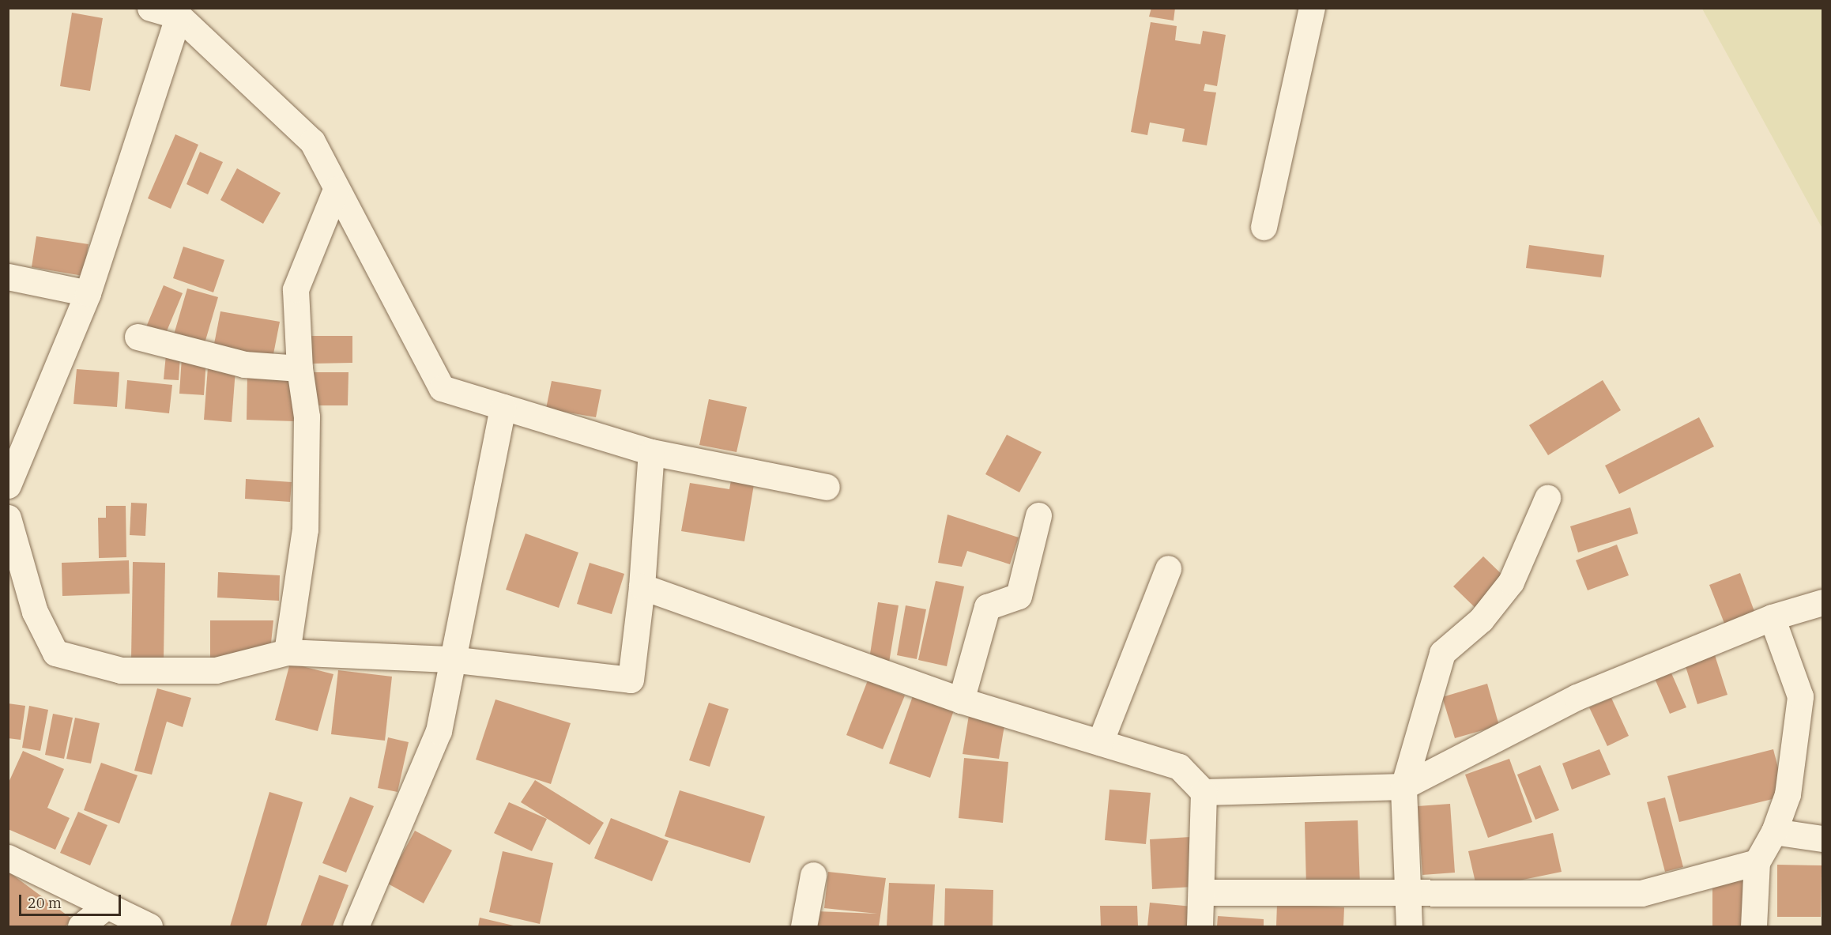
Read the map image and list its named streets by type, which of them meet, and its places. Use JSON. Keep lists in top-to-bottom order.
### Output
{
  "scale_bar": "20 m"
}
